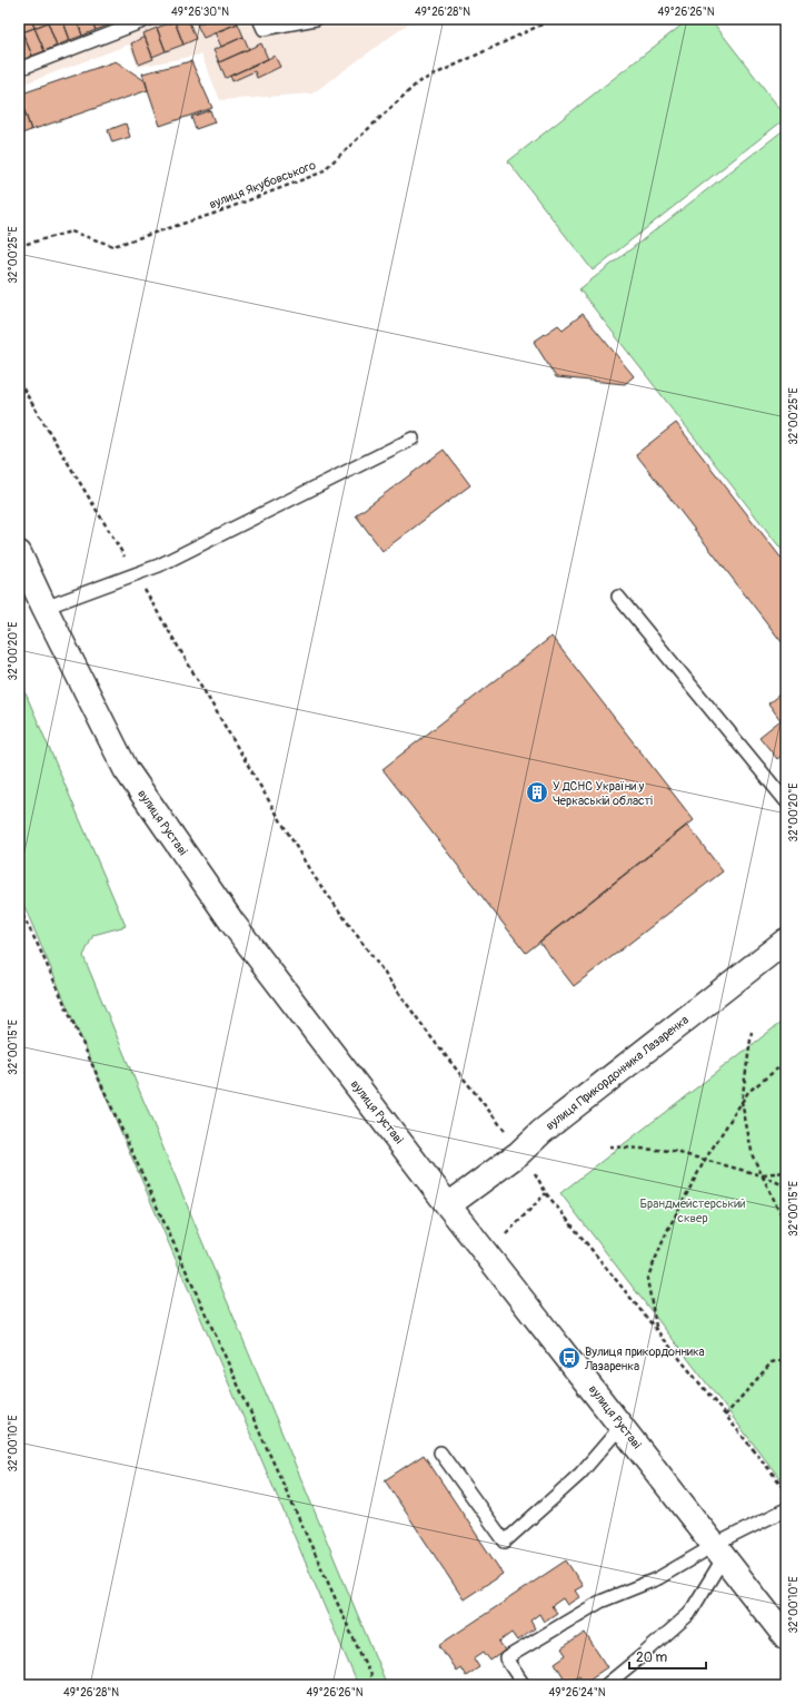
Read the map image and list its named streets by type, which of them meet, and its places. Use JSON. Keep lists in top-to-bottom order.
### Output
{
  "streets": {
    "main road": ["вулиця Руставі", "вулиця Прикордонника Лазаренка"],
    "path": ["вулиця Якубовського"]
  },
  "crossings": [
    ["вулиця Руставі", "вулиця Прикордонника Лазаренка"]
  ],
  "parks": ["Брандмейстерський сквер"],
  "places": {
    "building": ["У ДСНС України у Черкаській області"],
    "bus stop": ["Вулиця прикордонника Лазаренка"]
  },
  "scale_bar": "20 m",
  "coordinates": [
    "49°26'30\"N",
    "49°26'28\"N",
    "49°26'26\"N",
    "32°00'25\"E",
    "32°00'20\"E",
    "32°00'15\"E",
    "32°00'10\"E",
    "49°26'24\"N"
  ]
}
